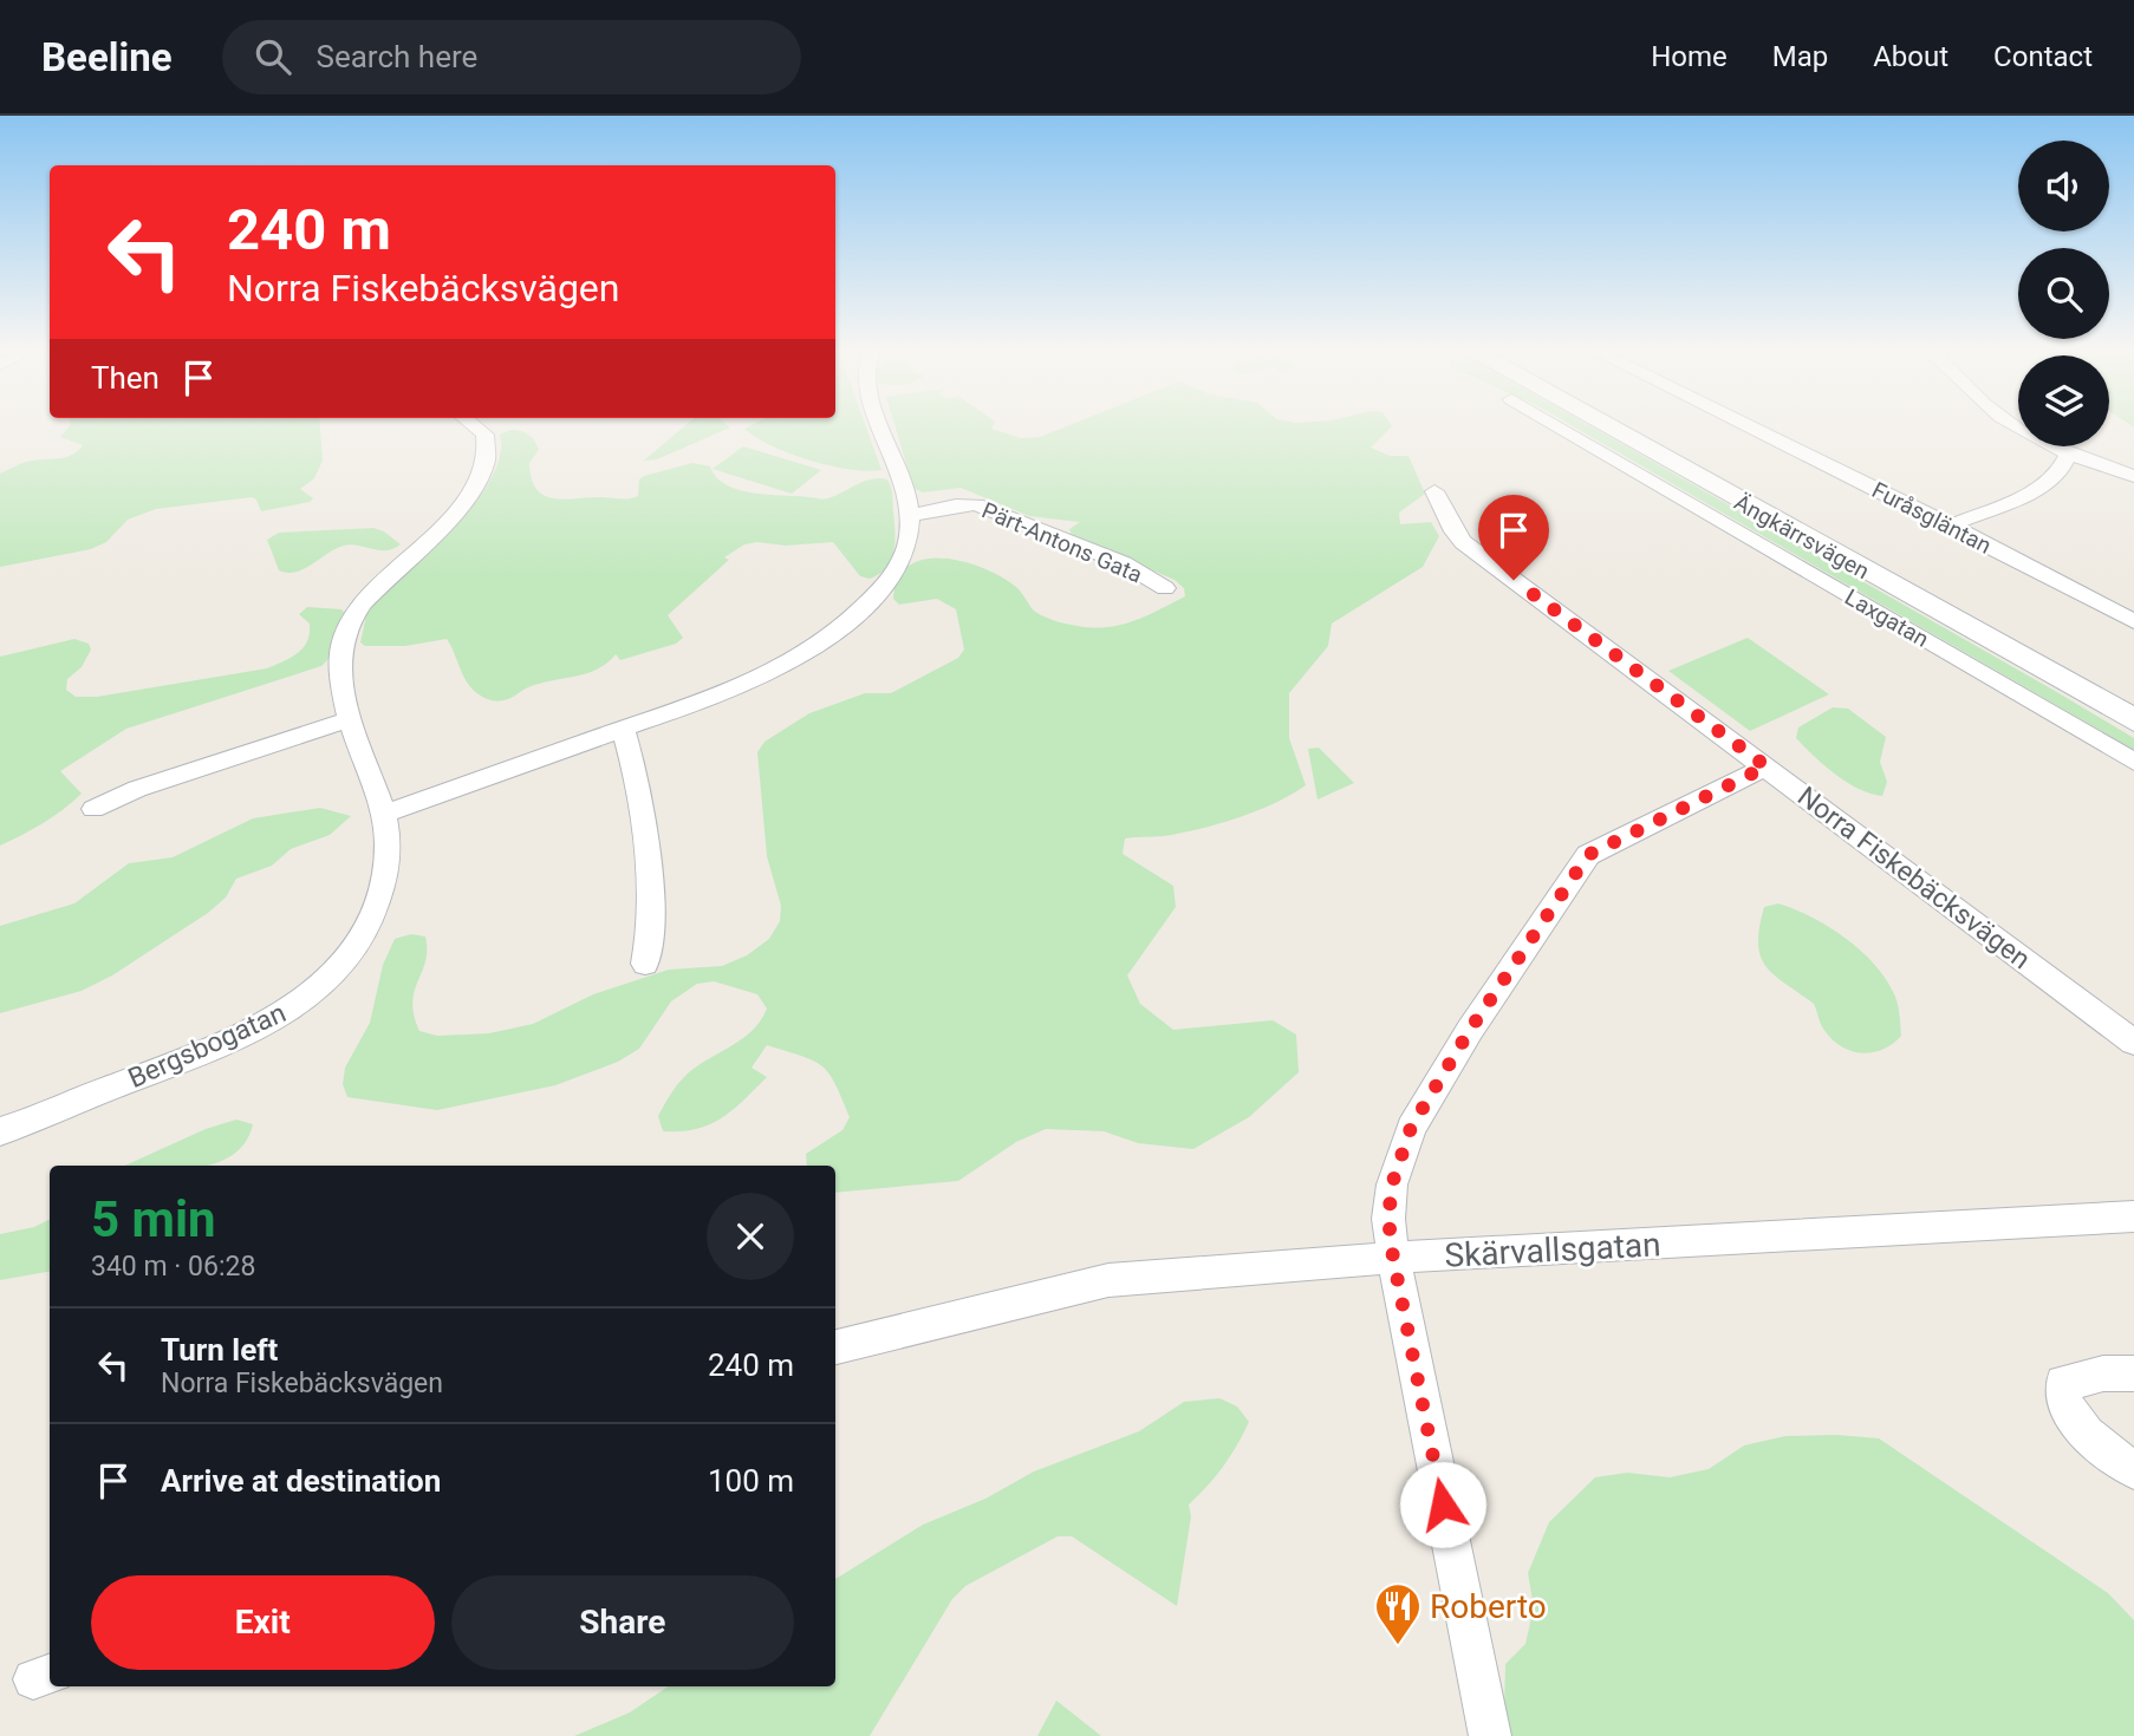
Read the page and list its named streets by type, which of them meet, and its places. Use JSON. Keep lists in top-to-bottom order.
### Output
{
  "streets": {
    "street": [
      "Furåsgläntan",
      "Ängkärrsvägen",
      "Pärt-Antons Gata",
      "Laxgatan",
      "Norra Fiskebäcksvägen",
      "Bergsbogatan",
      "Skärvallsgatan"
    ]
  },
  "places": {
    "restaurant": ["Roberto"]
  },
  "page": {
    "header": "Beeline",
    "search": "Search here",
    "nav": [
      "Home",
      "Map",
      "About",
      "Contact"
    ],
    "turn": ["240 m", "Norra Fiskebäcksvägen"],
    "then": "Then",
    "heading": ["5 min", "340 m · 06:28"],
    "list": [
      {
        "name": "Turn left",
        "note": "Norra Fiskebäcksvägen",
        "value": "240 m"
      },
      {
        "name": "Arrive at destination",
        "value": "100 m"
      }
    ],
    "buttons": ["Exit", "Share"]
  }
}
